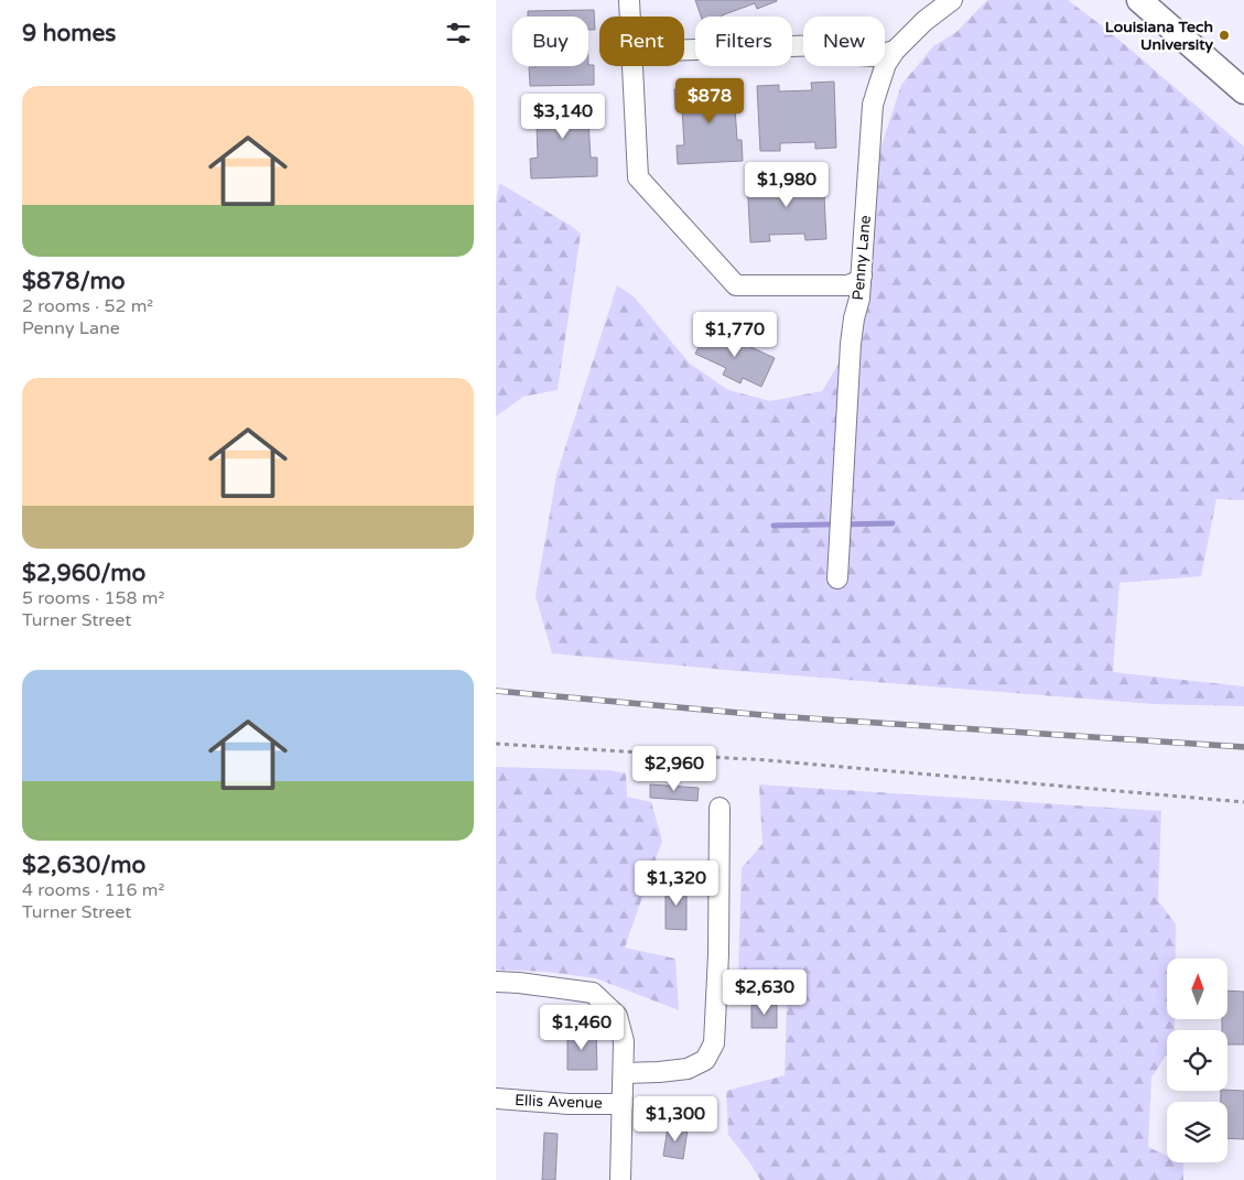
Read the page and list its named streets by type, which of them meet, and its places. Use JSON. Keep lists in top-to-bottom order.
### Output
{
  "streets": {
    "street": ["Penny Lane", "Ellis Avenue"]
  },
  "places": ["Louisiana Tech University"],
  "north": "top",
  "page": {
    "heading": "9 homes",
    "chip": [
      "Buy",
      "Rent",
      "Filters",
      "New"
    ],
    "list": [
      {
        "name": "$878/mo",
        "note": "2 rooms · 52 m² · Penny Lane"
      },
      {
        "name": "$2,960/mo",
        "note": "5 rooms · 158 m² · Turner Street"
      },
      {
        "name": "$2,630/mo",
        "note": "4 rooms · 116 m² · Turner Street"
      }
    ],
    "price": [
      "$878",
      "$3,140",
      "$1,980",
      "$1,770",
      "$2,960",
      "$1,320",
      "$2,630",
      "$1,460",
      "$1,300"
    ]
  }
}
